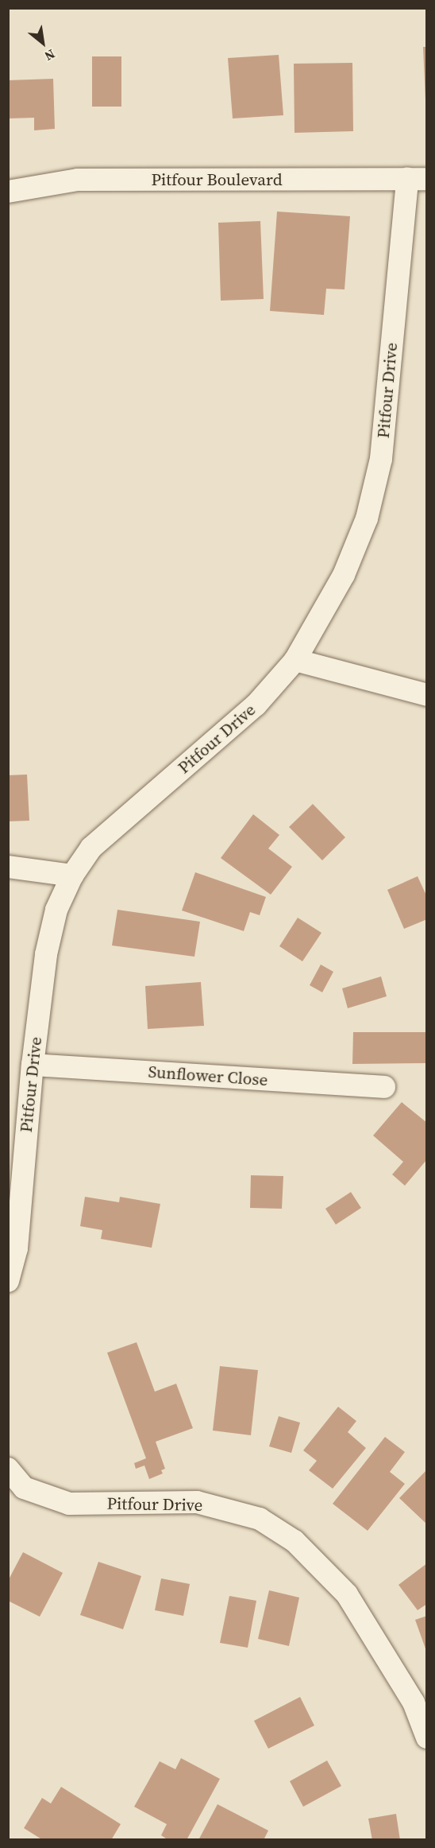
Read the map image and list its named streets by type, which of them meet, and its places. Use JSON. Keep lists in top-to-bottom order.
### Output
{
  "streets": {
    "street": ["Pitfour Boulevard", "Pitfour Drive", "Sunflower Close"]
  },
  "crossings": [
    ["Pitfour Boulevard", "Pitfour Drive"],
    ["Pitfour Drive", "Sunflower Close"]
  ],
  "north": "bottom right"
}
